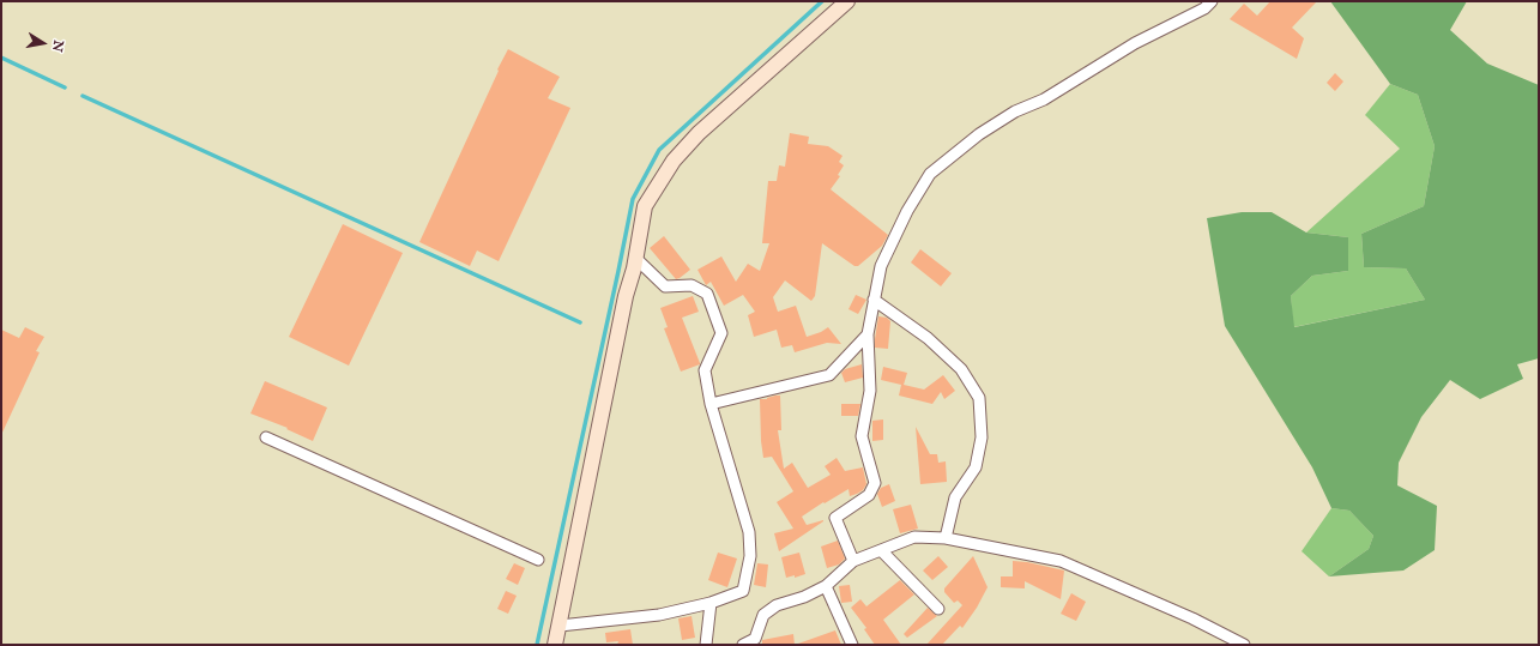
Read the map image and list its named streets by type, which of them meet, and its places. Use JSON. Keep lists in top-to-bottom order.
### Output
{
  "north": "right"
}
